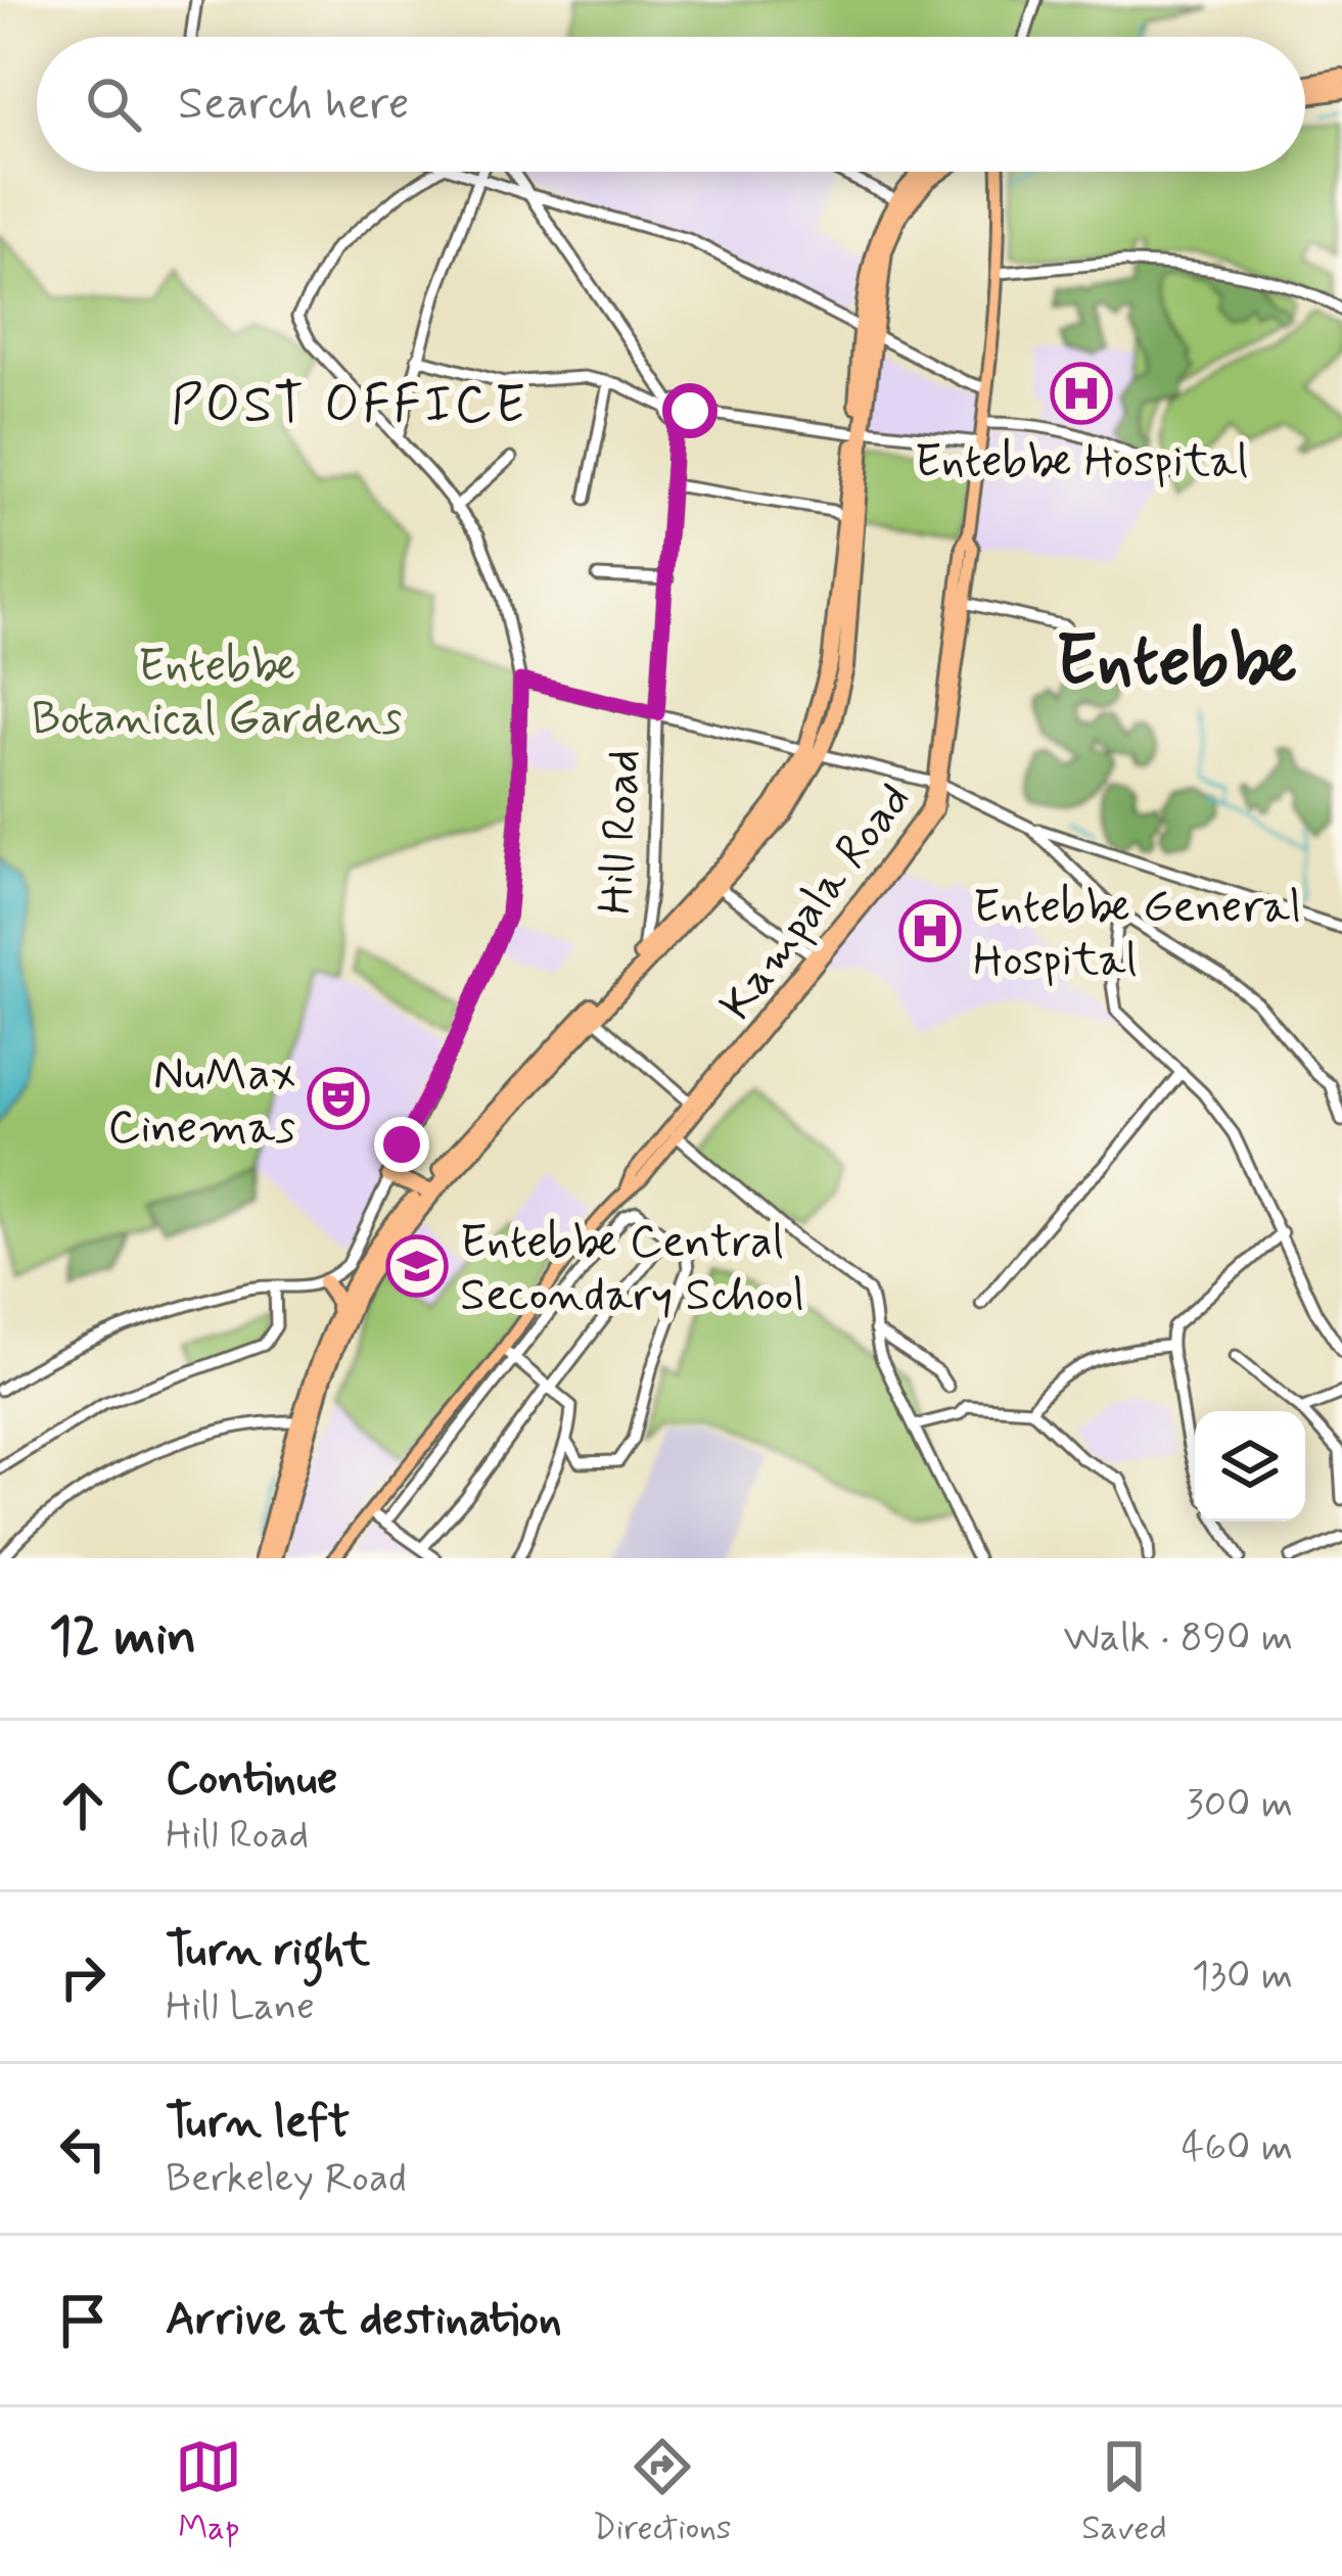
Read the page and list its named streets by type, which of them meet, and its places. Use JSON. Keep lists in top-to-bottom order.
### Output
{
  "streets": {
    "main road": ["Kampala Road"],
    "street": ["Hill Road"]
  },
  "districts": ["POST OFFICE", "Entebbe"],
  "parks": ["Entebbe Botanical Gardens"],
  "places": {
    "hospital": ["Entebbe Hospital", "Entebbe General Hospital"],
    "theatre": ["NuMax Cinemas"],
    "school or university": ["Entebbe Central Secondary School"]
  },
  "page": {
    "search": "Search here",
    "heading": ["12 min", "Walk · 890 m"],
    "list": [
      ["Continue", "Hill Road", "300 m"],
      ["Turn right", "Hill Lane", "130 m"],
      ["Turn left", "Berkeley Road", "460 m"],
      "Arrive at destination"
    ],
    "nav": ["Map", "Directions", "Saved"]
  }
}
